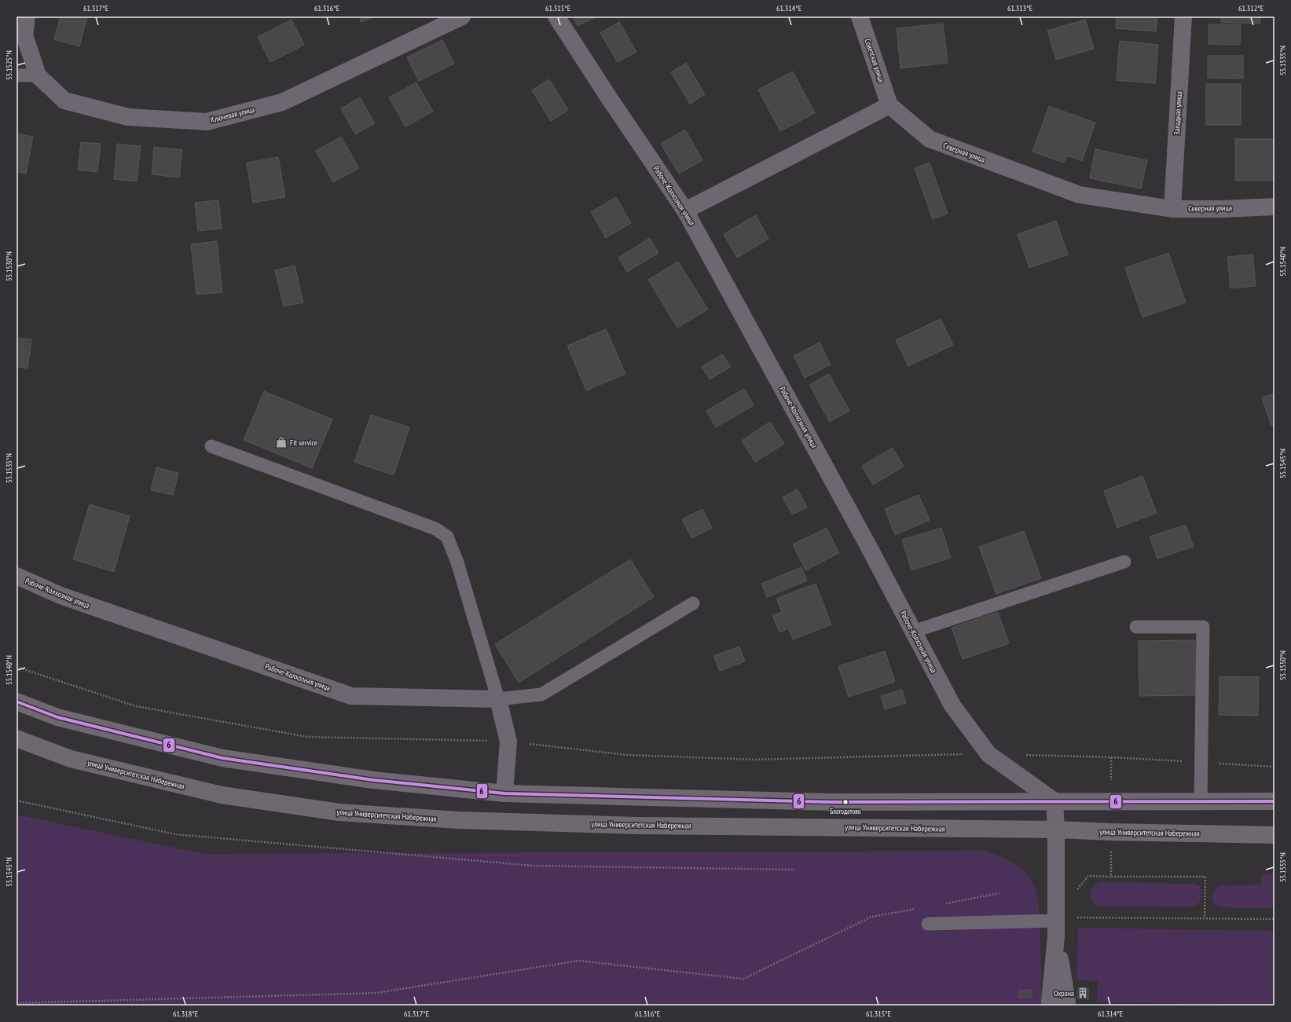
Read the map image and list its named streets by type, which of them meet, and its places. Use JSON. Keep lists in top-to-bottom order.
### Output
{
  "streets": {
    "main road": ["улица Университетская Набережная"],
    "street": [
      "Советская улица",
      "Западная улица",
      "Ключевая улица",
      "Северная улица",
      "Рабоче-Колхозная улица"
    ]
  },
  "crossings": [
    ["Советская улица", "Северная улица"],
    ["Западная улица", "Северная улица"]
  ],
  "places": {
    "shop": ["Fit service"],
    "other": ["Благодатово"],
    "building": ["Охрана"]
  },
  "lines": ["transit line 6"],
  "coordinates": [
    "61.317°E",
    "61.316°E",
    "61.315°E",
    "61.314°E",
    "61.313°E",
    "61.312°E",
    "55.1535°N",
    "55.1525°N",
    "55.1540°N",
    "55.1530°N",
    "55.1545°N",
    "55.1550°N",
    "55.1555°N",
    "61.318°E"
  ]
}
